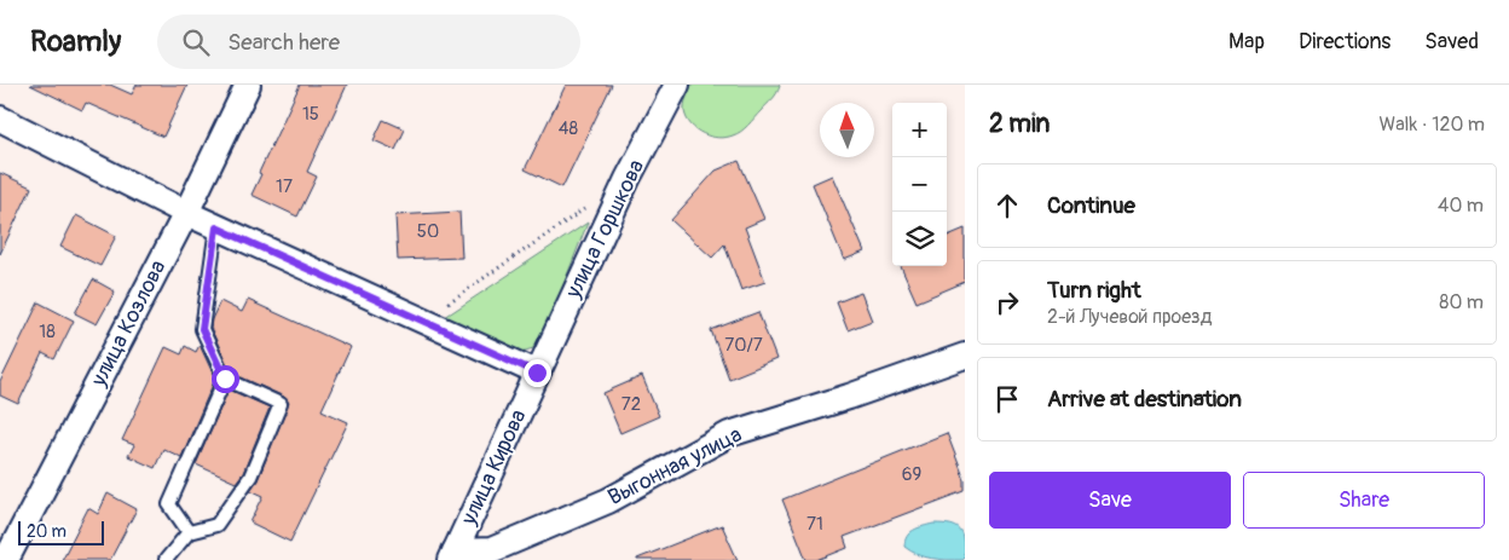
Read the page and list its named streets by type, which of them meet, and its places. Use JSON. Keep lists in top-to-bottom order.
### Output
{
  "streets": {
    "street": [
      "улица Горшкова",
      "улица Козлова",
      "Выгонная улица",
      "улица Кирова"
    ]
  },
  "crossings": [
    ["улица Горшкова", "улица Кирова"],
    ["Выгонная улица", "улица Кирова"]
  ],
  "house_numbers": [
    "15",
    "48",
    "17",
    "50",
    "18",
    "70/7",
    "72",
    "69",
    "71"
  ],
  "scale_bar": "20 m",
  "north": "top",
  "page": {
    "header": "Roamly",
    "search": "Search here",
    "nav": ["Map", "Directions", "Saved"],
    "heading": ["2 min", "Walk · 120 m"],
    "map_buttons": ["+", "−"],
    "list": [
      ["Continue", "40 m"],
      ["Turn right", "2-й Лучевой проезд", "80 m"],
      "Arrive at destination"
    ],
    "buttons": ["Save", "Share"],
    "scale": "20 m"
  }
}
